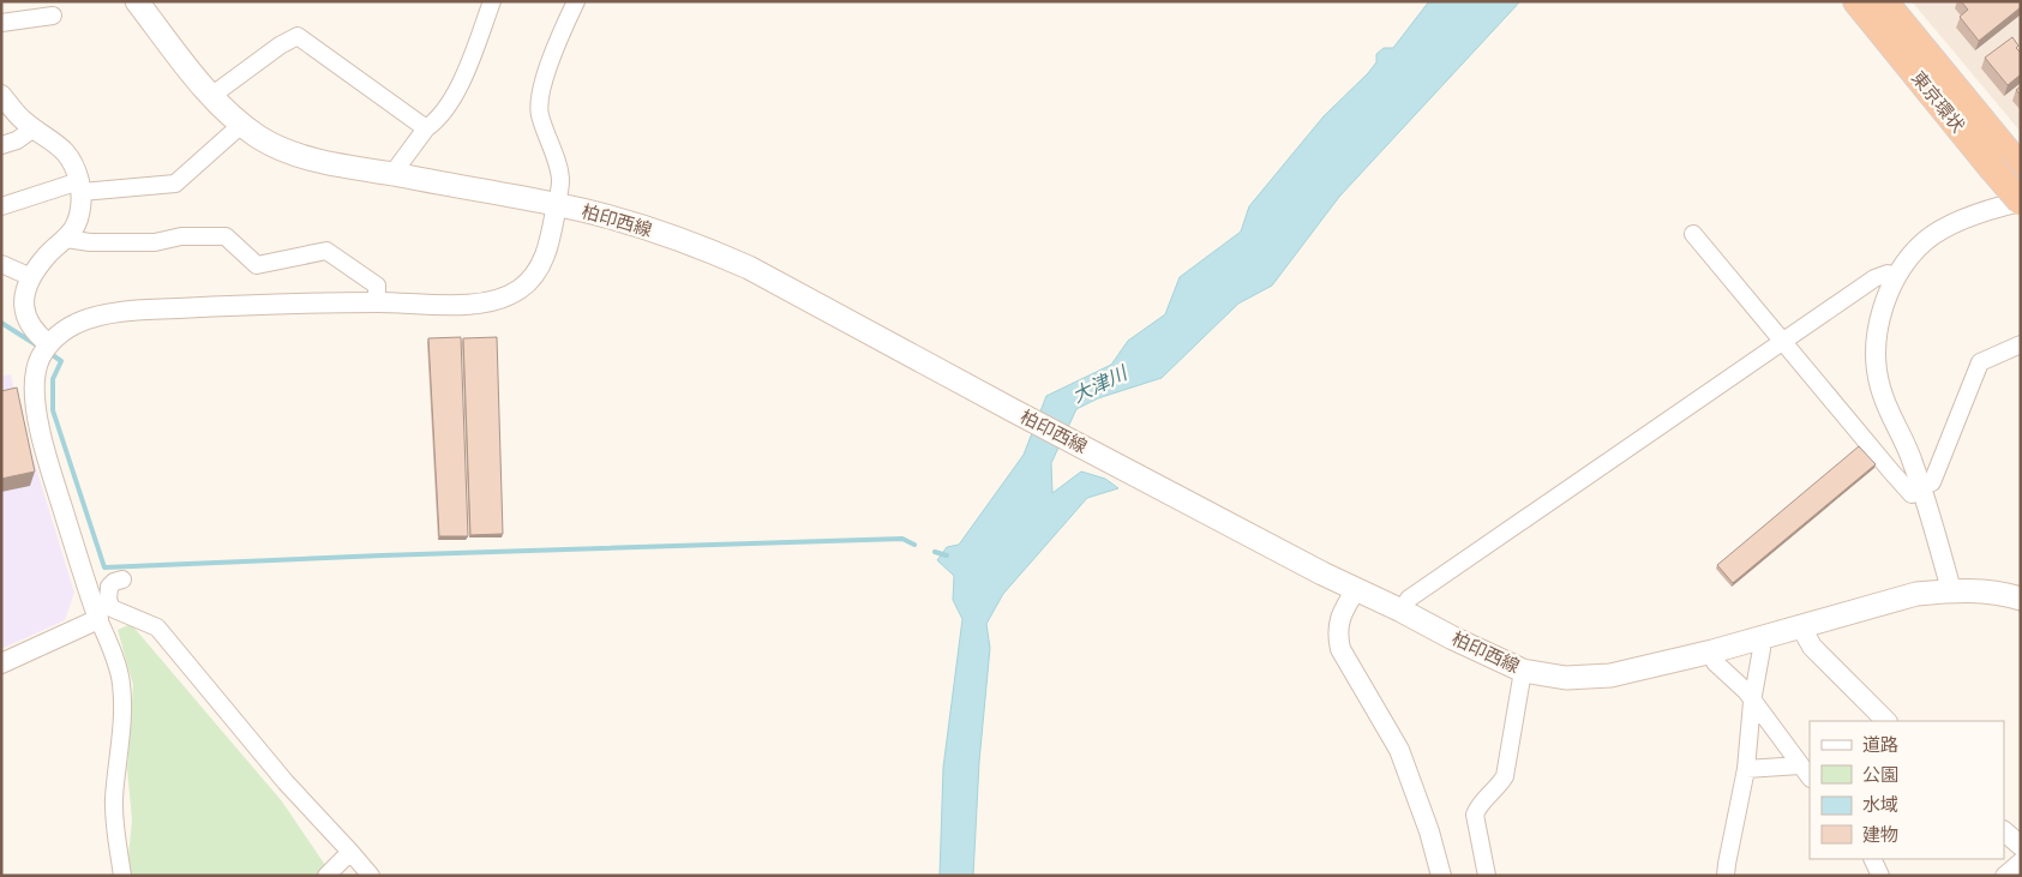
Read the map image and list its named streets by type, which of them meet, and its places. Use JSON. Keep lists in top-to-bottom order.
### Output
{
  "streets": {
    "highway": ["東京環状"],
    "main road": ["柏印西線"]
  },
  "water": ["大津川"],
  "legend": [
    "道路",
    "公園",
    "水域",
    "建物"
  ]
}
